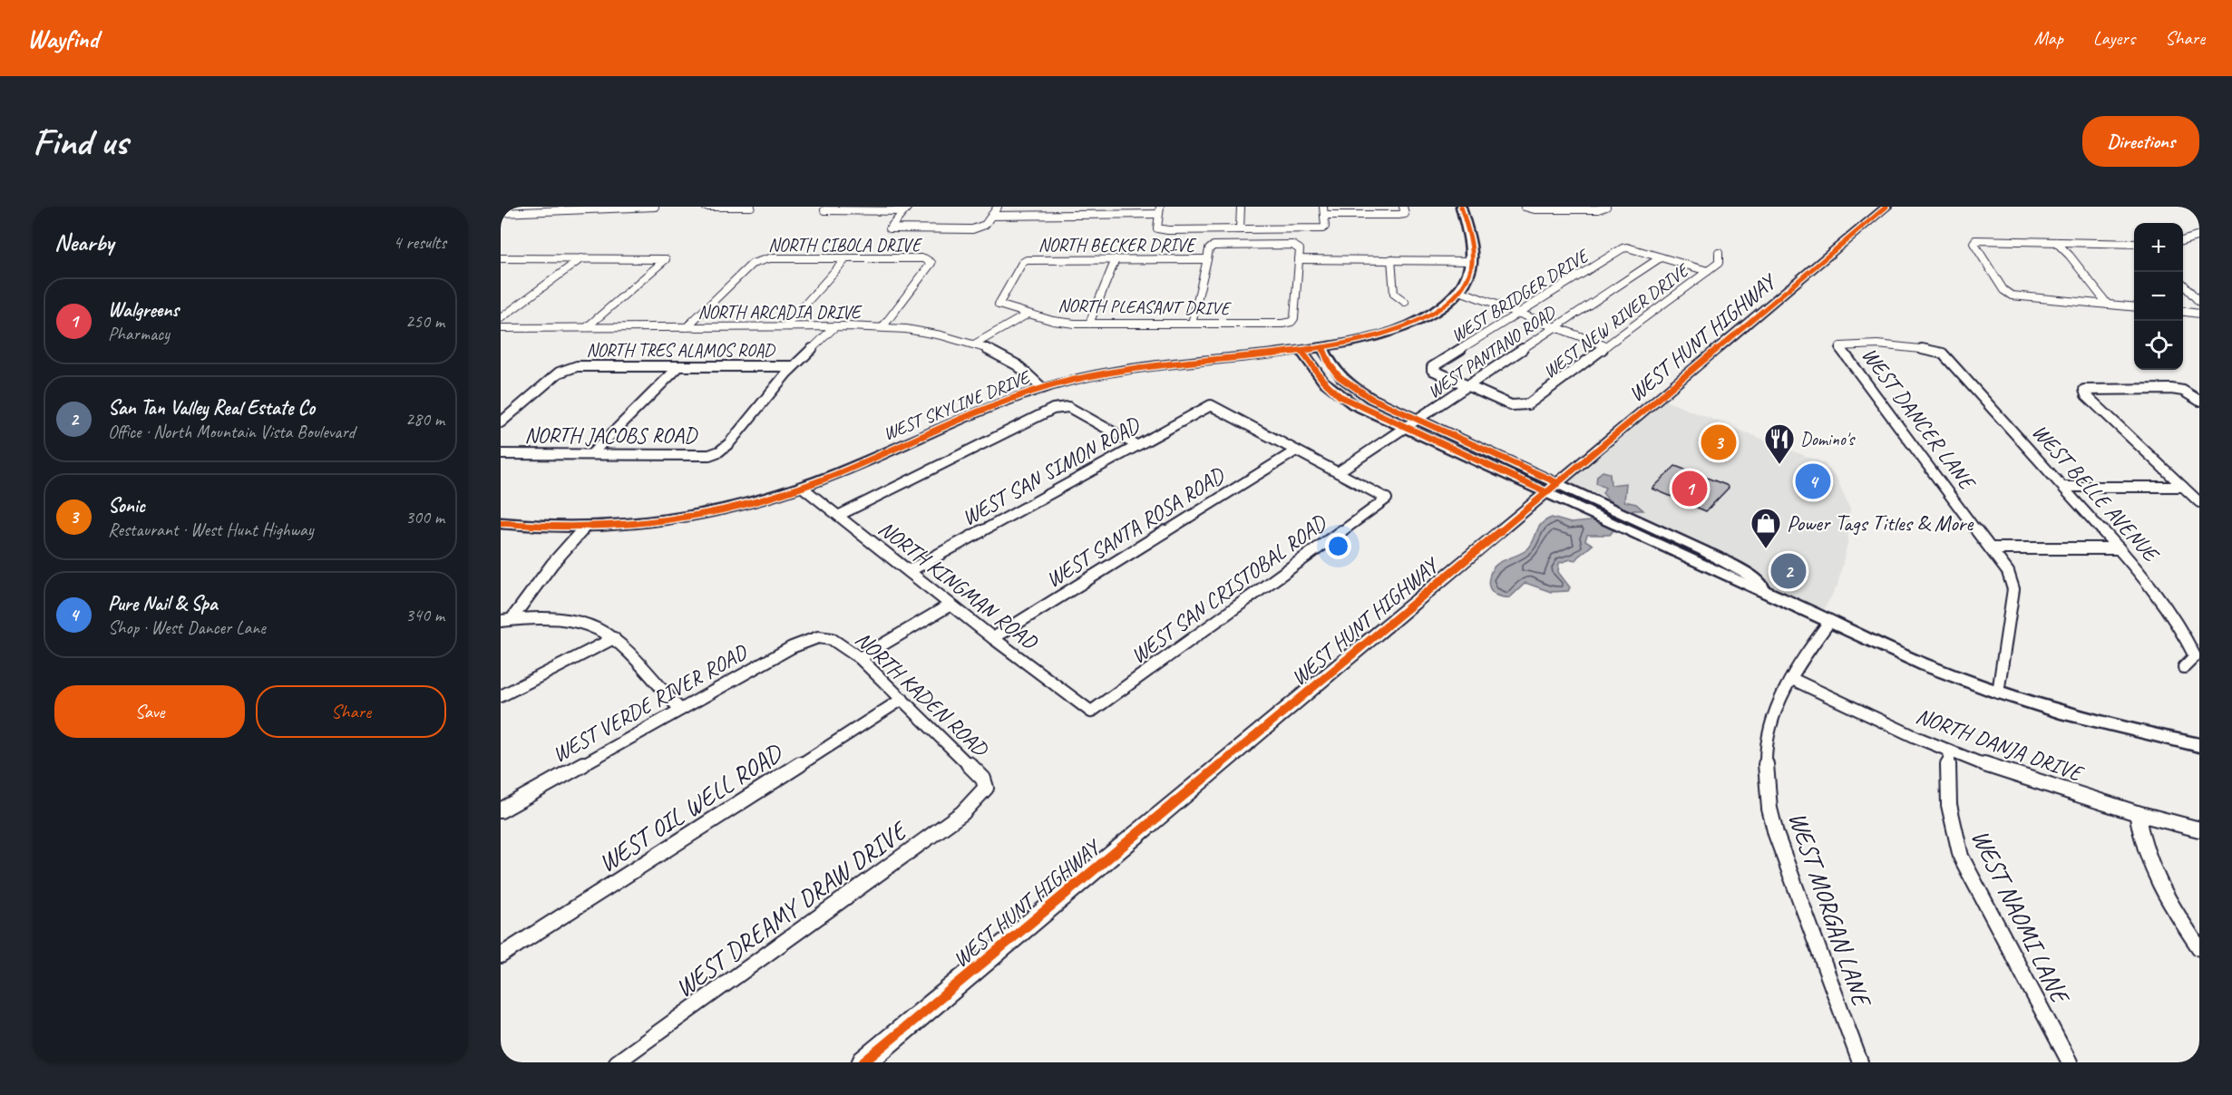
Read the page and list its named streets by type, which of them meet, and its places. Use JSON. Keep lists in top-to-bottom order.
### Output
{
  "streets": {
    "main road": ["WEST HUNT HIGHWAY"],
    "street": [
      "NORTH CIBOLA DRIVE",
      "NORTH BECKER DRIVE",
      "WEST BRIDGER DRIVE",
      "NORTH PLEASANT DRIVE",
      "NORTH ARCADIA DRIVE",
      "WEST NEW RIVER DRIVE",
      "NORTH TRES ALAMOS ROAD",
      "WEST PANTANO ROAD",
      "WEST SKYLINE DRIVE",
      "WEST DANCER LANE",
      "NORTH JACOBS ROAD",
      "WEST SAN SIMON ROAD",
      "WEST BELLE AVENUE",
      "WEST SANTA ROSA ROAD",
      "NORTH KINGMAN ROAD",
      "WEST SAN CRISTOBAL ROAD",
      "NORTH KADEN ROAD",
      "WEST VERDE RIVER ROAD",
      "NORTH DANJA DRIVE",
      "WEST OIL WELL ROAD",
      "WEST MORGAN LANE",
      "WEST DREAMY DRAW DRIVE",
      "WEST NAOMI LANE"
    ]
  },
  "crossings": [
    ["NORTH CIBOLA DRIVE", "NORTH ARCADIA DRIVE"],
    ["NORTH BECKER DRIVE", "NORTH PLEASANT DRIVE"],
    ["WEST BRIDGER DRIVE", "WEST NEW RIVER DRIVE"],
    ["WEST BRIDGER DRIVE", "WEST PANTANO ROAD"],
    ["NORTH ARCADIA DRIVE", "WEST SKYLINE DRIVE"],
    ["WEST NEW RIVER DRIVE", "WEST PANTANO ROAD"],
    ["NORTH TRES ALAMOS ROAD", "NORTH JACOBS ROAD"],
    ["WEST PANTANO ROAD", "WEST SAN CRISTOBAL ROAD"],
    ["WEST SKYLINE DRIVE", "NORTH KINGMAN ROAD"],
    ["WEST DANCER LANE", "WEST BELLE AVENUE"],
    ["WEST SAN SIMON ROAD", "WEST SANTA ROSA ROAD"],
    ["WEST SAN SIMON ROAD", "NORTH KINGMAN ROAD"],
    ["WEST SANTA ROSA ROAD", "NORTH KINGMAN ROAD"],
    ["NORTH KINGMAN ROAD", "WEST SAN CRISTOBAL ROAD"],
    ["NORTH KADEN ROAD", "WEST VERDE RIVER ROAD"],
    ["NORTH KADEN ROAD", "WEST OIL WELL ROAD"],
    ["NORTH KADEN ROAD", "WEST DREAMY DRAW DRIVE"],
    ["NORTH DANJA DRIVE", "WEST MORGAN LANE"],
    ["NORTH DANJA DRIVE", "WEST NAOMI LANE"]
  ],
  "places": {
    "restaurant": ["Domino's"],
    "shop": ["Power Tags Titles & More"]
  },
  "page": {
    "header": "Wayfind",
    "nav": ["Map", "Layers", "Share"],
    "buttons": [
      "Directions",
      ["Save", "Share"]
    ],
    "title": "Find us",
    "heading": ["Nearby", "4 results"],
    "map_buttons": ["+", "−"],
    "list": [
      {
        "mark": "1",
        "name": "Walgreens",
        "note": "Pharmacy",
        "value": "250 m"
      },
      {
        "mark": "2",
        "name": "San Tan Valley Real Estate Co",
        "note": "Office · North Mountain Vista Boulevard",
        "value": "280 m"
      },
      {
        "mark": "3",
        "name": "Sonic",
        "note": "Restaurant · West Hunt Highway",
        "value": "300 m"
      },
      {
        "mark": "4",
        "name": "Pure Nail & Spa",
        "note": "Shop · West Dancer Lane",
        "value": "340 m"
      }
    ],
    "pins": [
      "3",
      "4",
      "1",
      "2"
    ]
  }
}
